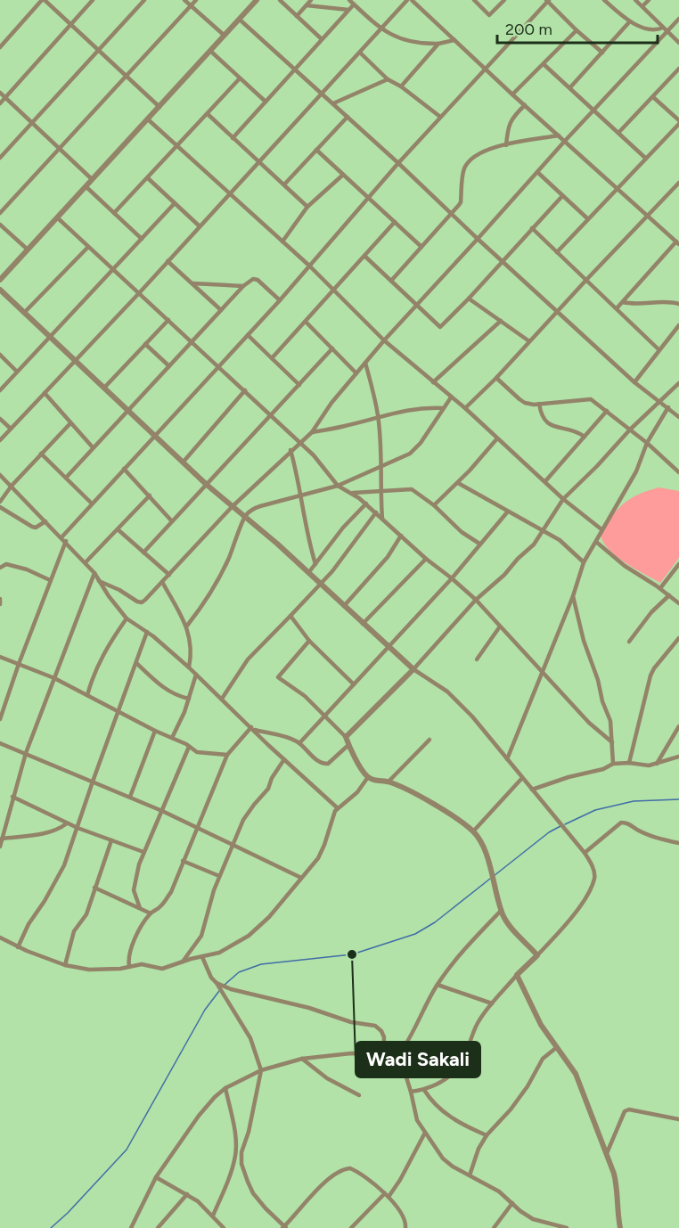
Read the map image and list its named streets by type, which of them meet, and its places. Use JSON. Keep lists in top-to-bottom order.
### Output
{
  "places": ["Wadi Sakali"],
  "scale_bar": "200 m"
}
